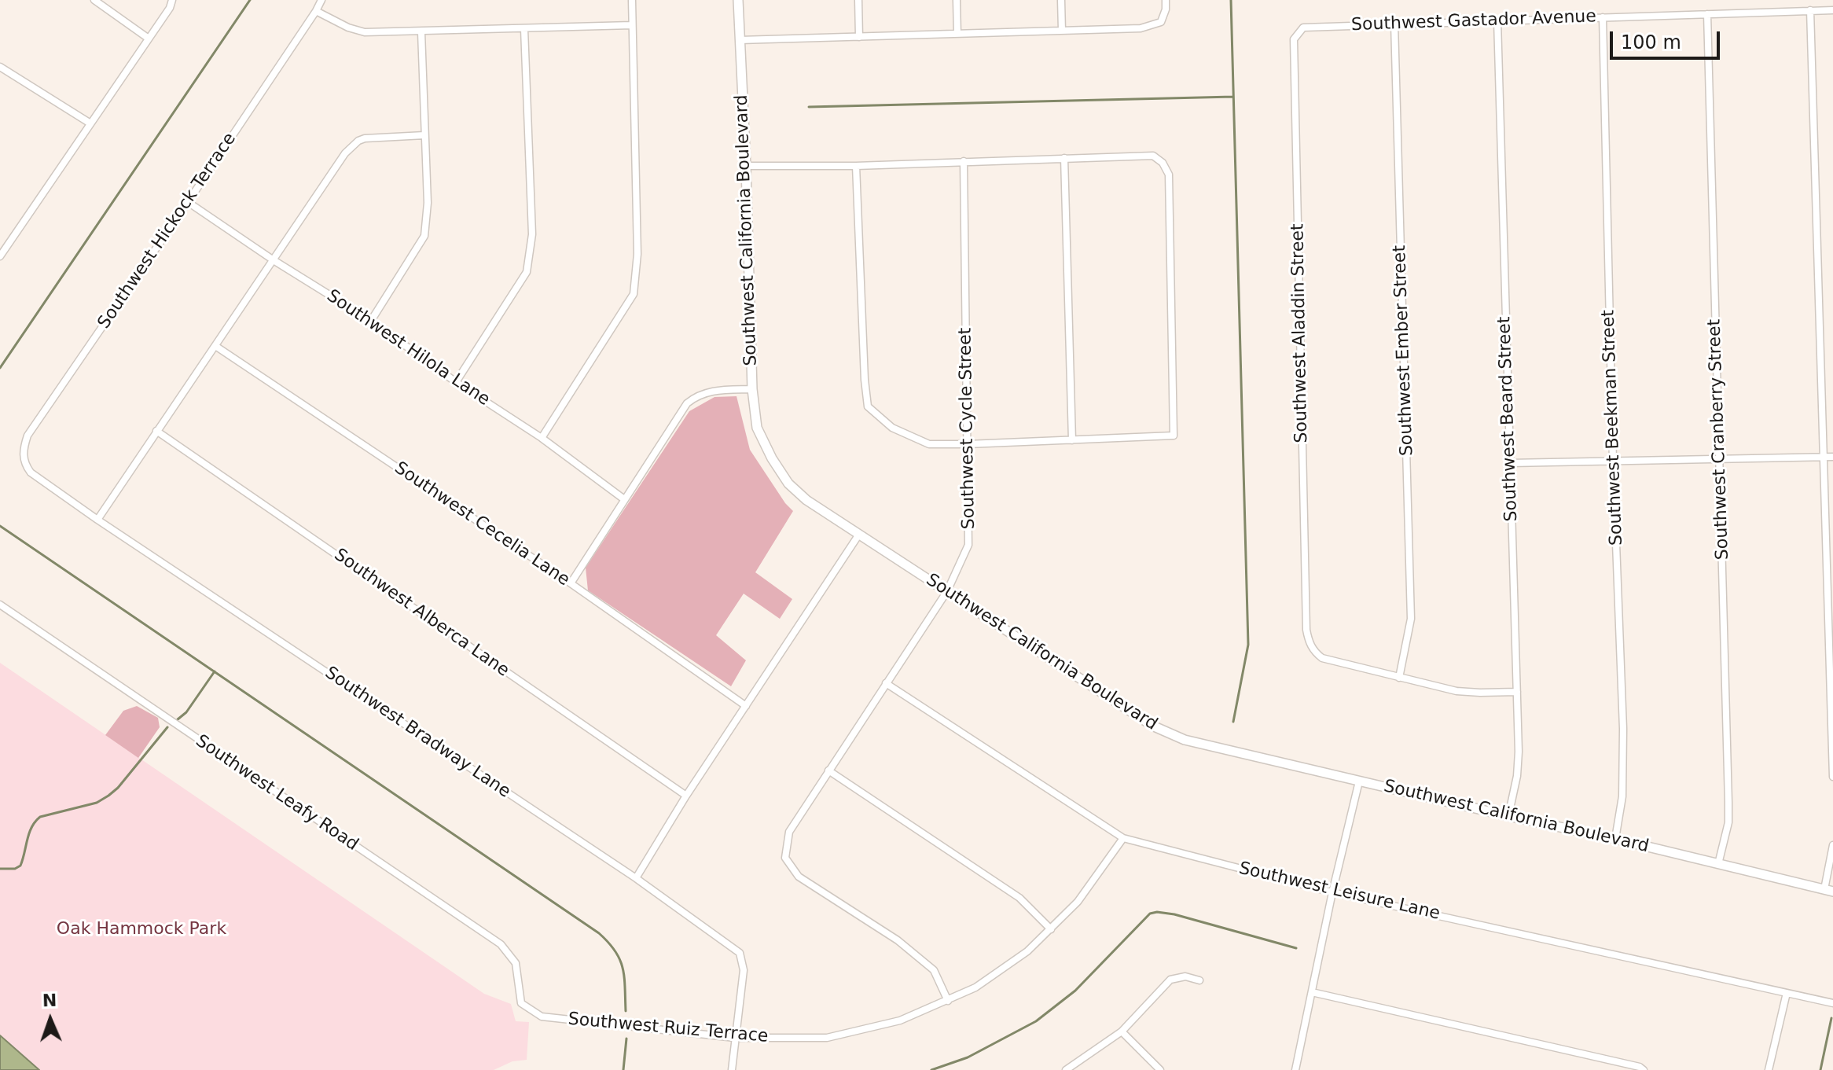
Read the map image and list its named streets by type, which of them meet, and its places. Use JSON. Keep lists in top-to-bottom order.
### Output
{
  "streets": {
    "street": [
      "Southwest Gastador Avenue",
      "Southwest California Boulevard",
      "Southwest Hickock Terrace",
      "Southwest Aladdin Street",
      "Southwest Hilola Lane",
      "Southwest Ember Street",
      "Southwest Beard Street",
      "Southwest Beekman Street",
      "Southwest Cycle Street",
      "Southwest Cranberry Street",
      "Southwest Cecelia Lane",
      "Southwest Alberca Lane",
      "Southwest Bradway Lane",
      "Southwest Leafy Road",
      "Southwest Leisure Lane",
      "Southwest Ruiz Terrace"
    ]
  },
  "crossings": [
    ["Southwest Gastador Avenue", "Southwest Aladdin Street"],
    ["Southwest Gastador Avenue", "Southwest Ember Street"],
    ["Southwest Gastador Avenue", "Southwest Beard Street"],
    ["Southwest Gastador Avenue", "Southwest Beekman Street"],
    ["Southwest Gastador Avenue", "Southwest Cranberry Street"],
    ["Southwest California Boulevard", "Southwest Beard Street"],
    ["Southwest California Boulevard", "Southwest Beekman Street"],
    ["Southwest California Boulevard", "Southwest Cycle Street"],
    ["Southwest California Boulevard", "Southwest Cranberry Street"],
    ["Southwest Hickock Terrace", "Southwest Hilola Lane"],
    ["Southwest Hickock Terrace", "Southwest Bradway Lane"],
    ["Southwest Aladdin Street", "Southwest Ember Street"],
    ["Southwest Cycle Street", "Southwest Leisure Lane"],
    ["Southwest Cycle Street", "Southwest Ruiz Terrace"],
    ["Southwest Bradway Lane", "Southwest Ruiz Terrace"],
    ["Southwest Leafy Road", "Southwest Ruiz Terrace"],
    ["Southwest Leisure Lane", "Southwest Ruiz Terrace"]
  ],
  "parks": ["Oak Hammock Park"],
  "scale_bar": "100 m",
  "north": "top"
}
